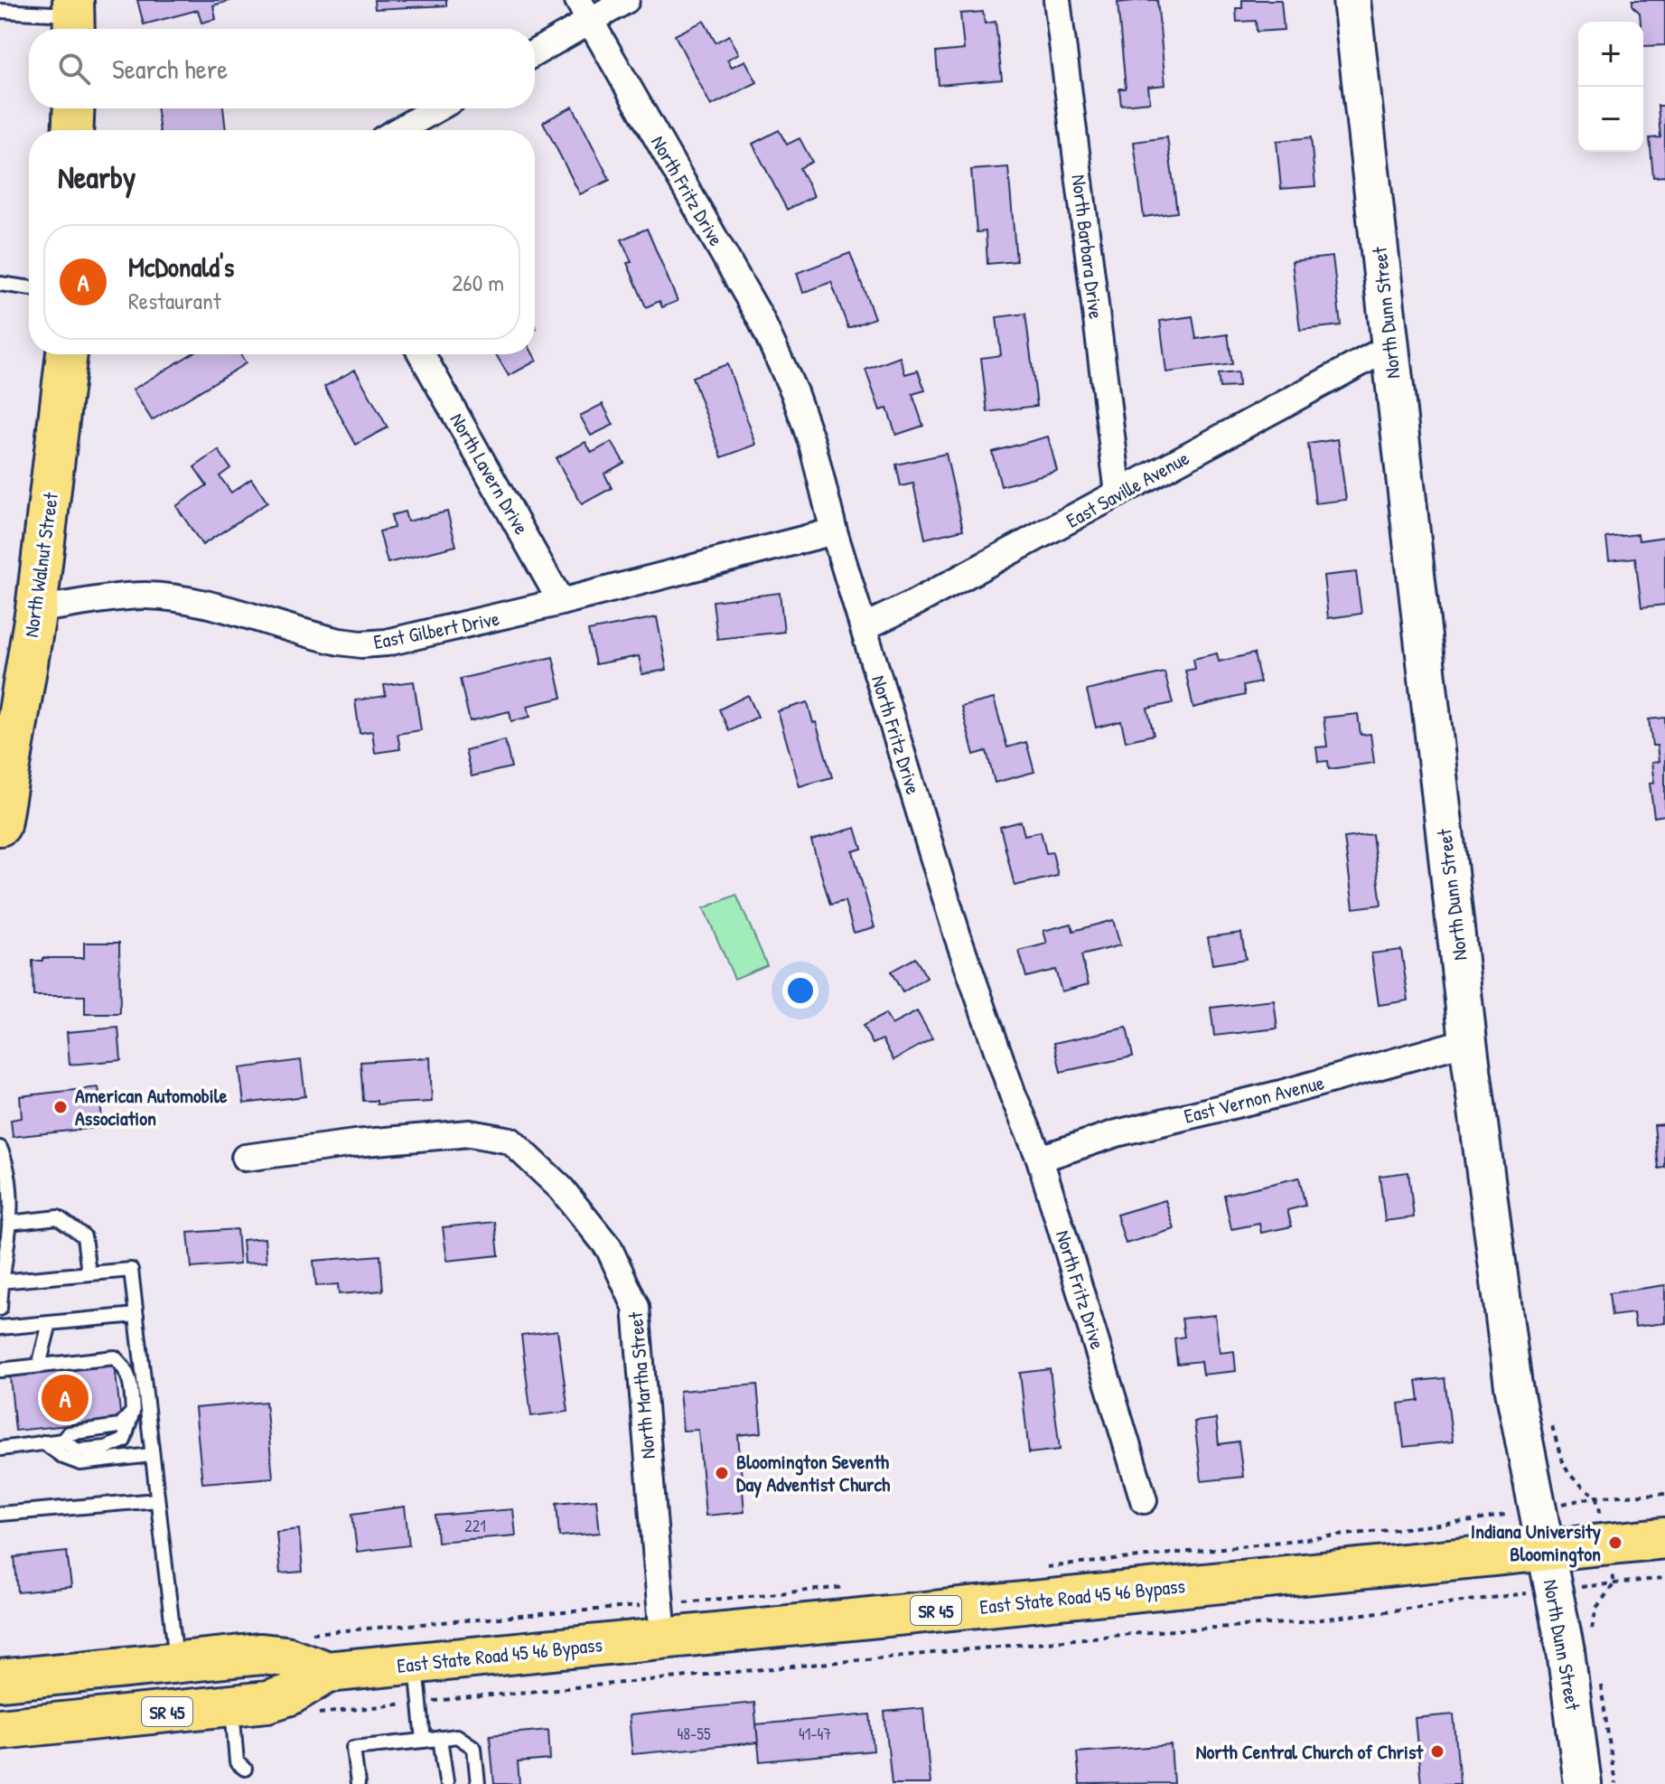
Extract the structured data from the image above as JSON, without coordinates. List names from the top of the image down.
{
  "streets": {
    "main road": ["North Walnut Street", "East State Road 45 46 Bypass", "SR 45"],
    "street": [
      "North Fritz Drive",
      "North Barbara Drive",
      "North Dunn Street",
      "North Lavern Drive",
      "East Saville Avenue",
      "East Gilbert Drive",
      "East Vernon Avenue",
      "North Martha Street"
    ]
  },
  "crossings": [
    ["North Fritz Drive", "East Saville Avenue"],
    ["North Fritz Drive", "East Gilbert Drive"],
    ["North Fritz Drive", "East Vernon Avenue"],
    ["North Barbara Drive", "East Saville Avenue"],
    ["North Dunn Street", "East Saville Avenue"],
    ["North Dunn Street", "East Vernon Avenue"],
    ["North Dunn Street", "East State Road 45 46 Bypass"],
    ["North Lavern Drive", "East Gilbert Drive"],
    ["North Walnut Street", "East Gilbert Drive"],
    ["North Martha Street", "East State Road 45 46 Bypass"]
  ],
  "places": [
    "American Automobile Association",
    "Bloomington Seventh Day Adventist Church",
    "Indiana University Bloomington",
    "North Central Church of Christ"
  ],
  "house_numbers": ["221", "48-55", "41-47"],
  "page": {
    "map_buttons": ["+", "−"],
    "search": "Search here",
    "heading": "Nearby",
    "list": [
      {
        "mark": "A",
        "name": "McDonald's",
        "note": "Restaurant",
        "value": "260 m"
      }
    ],
    "pins": "A"
  }
}
